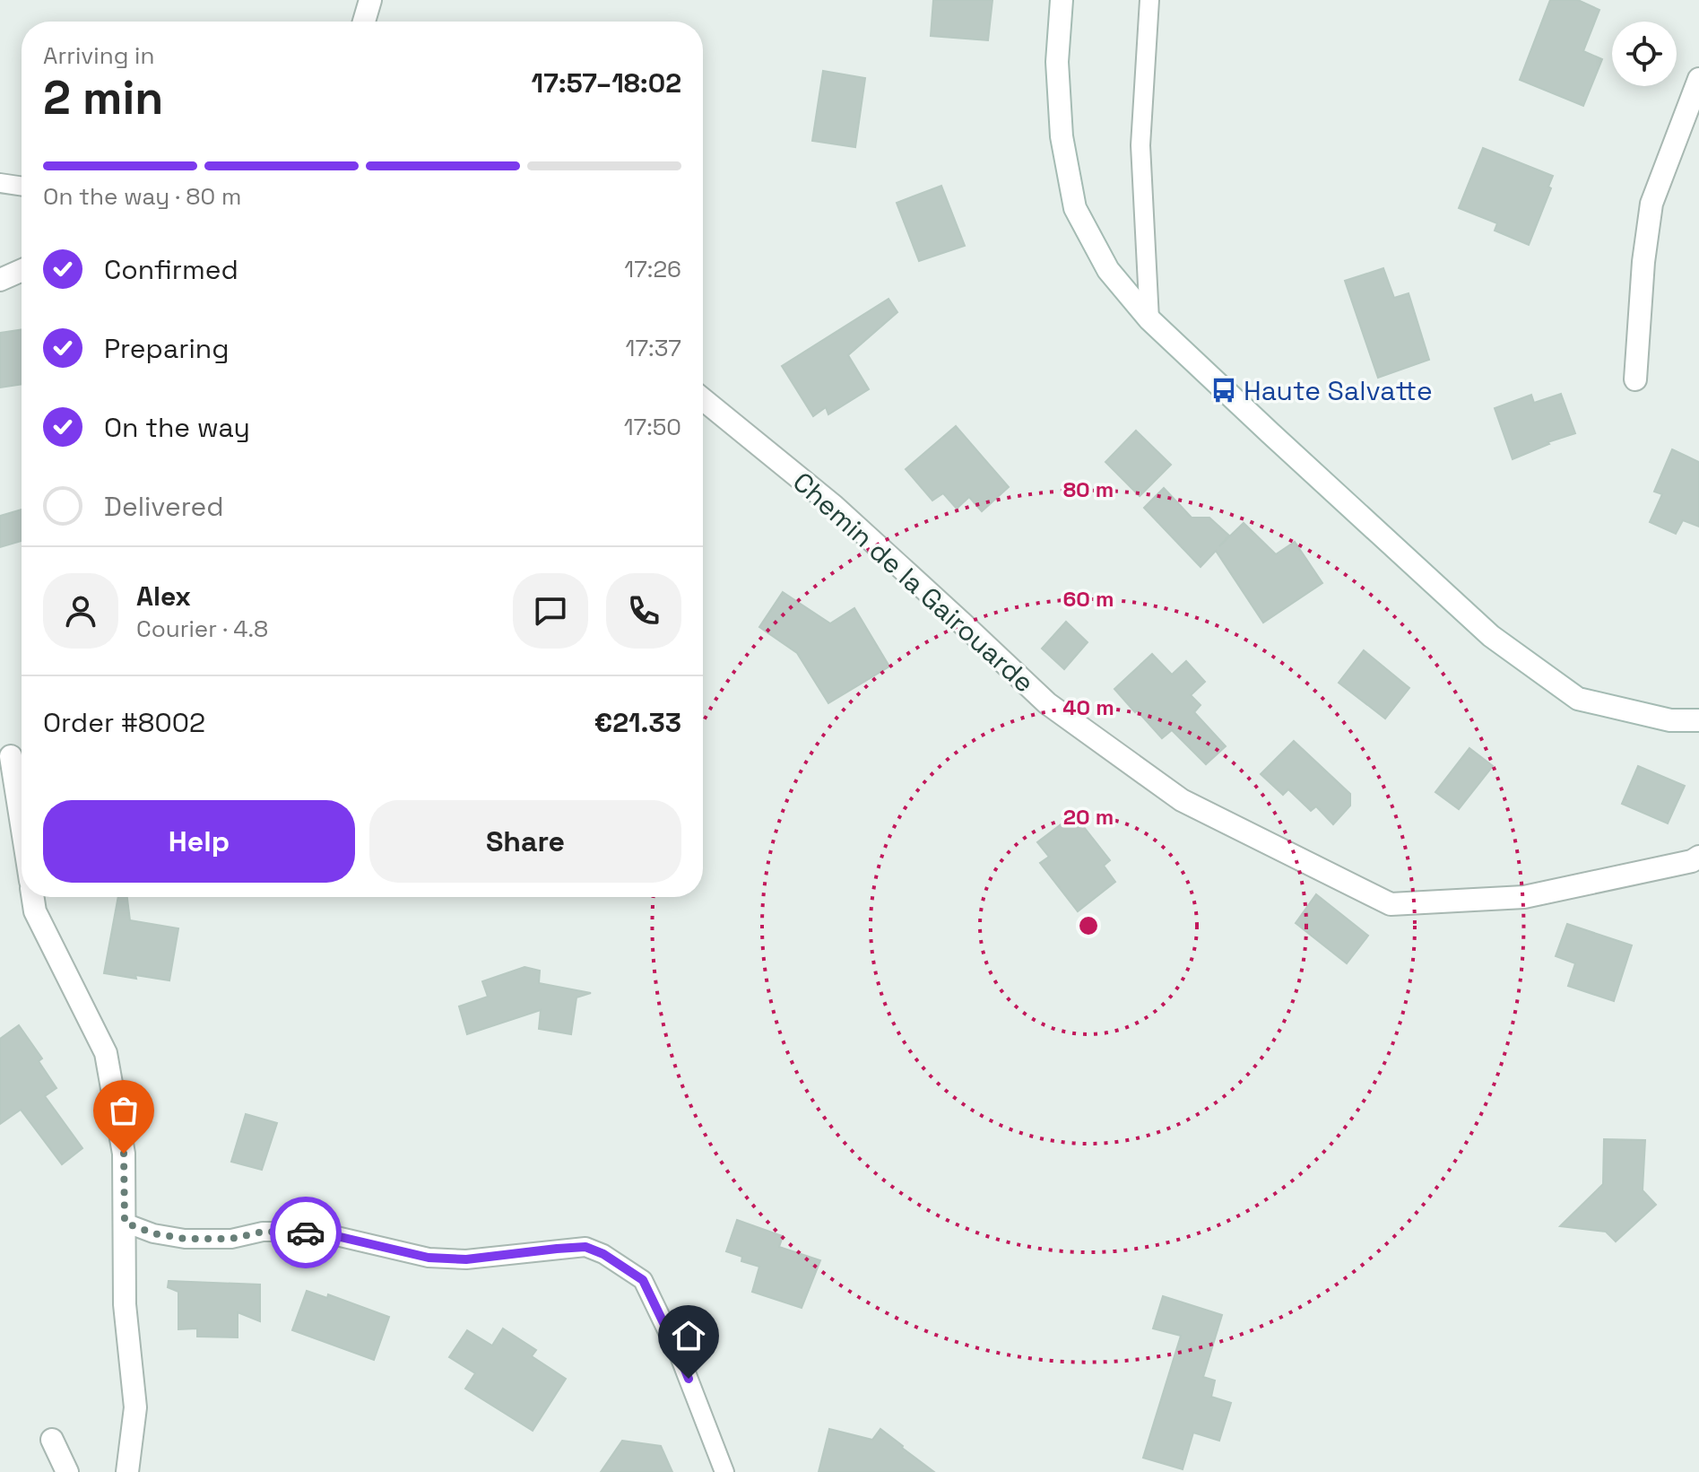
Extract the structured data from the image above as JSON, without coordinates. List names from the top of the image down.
{
  "streets": {
    "street": ["Chemin de la Gairouarde"]
  },
  "places": {
    "bus stop": ["Haute Salvatte"]
  },
  "page": {
    "heading": ["2 min", "Arriving in", "17:57–18:02"],
    "panel": [
      "Alex",
      "Courier · 4.8",
      "Order #8002",
      "€21.33"
    ],
    "bar": "On the way · 80 m",
    "list": [
      ["Confirmed", "17:26"],
      ["Preparing", "17:37"],
      ["On the way", "17:50"],
      "Delivered"
    ],
    "buttons": ["Help", "Share"]
  },
  "rings": [
    "80 m",
    "60 m",
    "40 m",
    "20 m"
  ]
}
